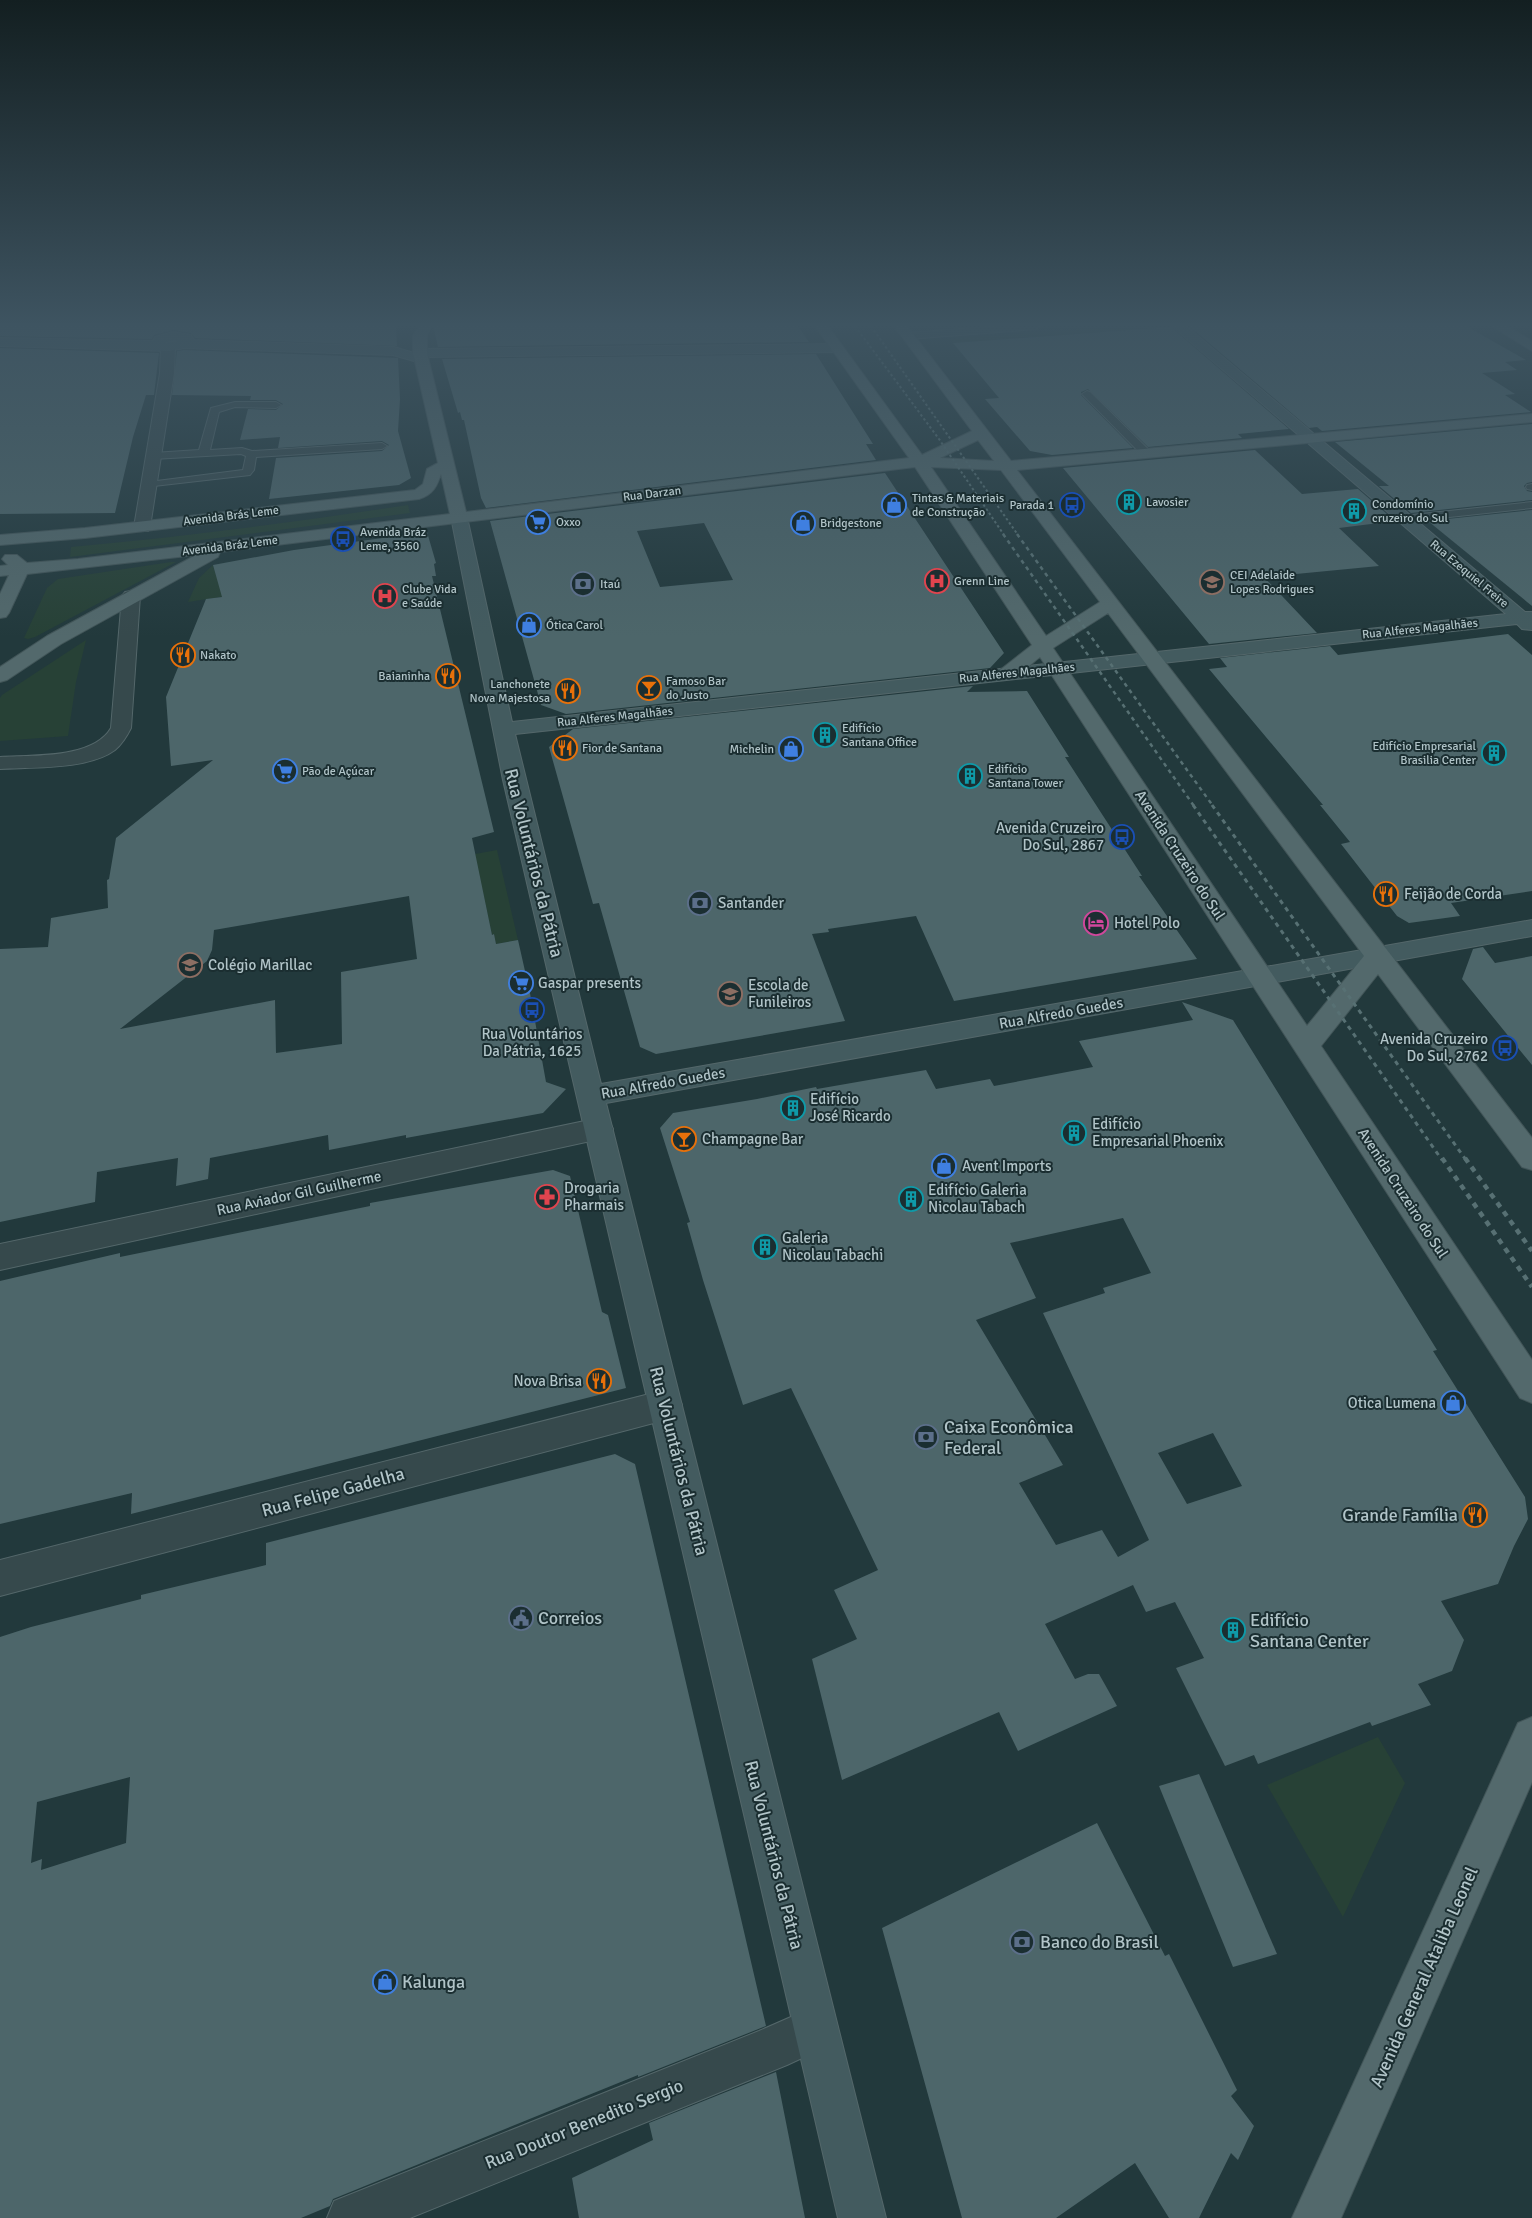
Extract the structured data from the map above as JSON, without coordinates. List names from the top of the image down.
{
  "streets": {
    "main road": [
      "Rua Darzan",
      "Avenida Brás Leme",
      "Avenida Bráz Leme",
      "Avenida Cruzeiro do Sul",
      "Rua Voluntários da Pátria",
      "Avenida General Ataliba Leonel"
    ],
    "street": [
      "Rua Ezequiel Freire",
      "Rua Alferes Magalhães",
      "Rua Alfredo Guedes",
      "Rua Aviador Gil Guilherme",
      "Rua Felipe Gadelha",
      "Rua Doutor Benedito Sergio"
    ]
  },
  "crossings": [
    ["Rua Darzan", "Avenida Bráz Leme"],
    ["Rua Darzan", "Rua Ezequiel Freire"],
    ["Rua Darzan", "Avenida Cruzeiro do Sul"],
    ["Rua Darzan", "Rua Voluntários da Pátria"],
    ["Avenida Brás Leme", "Rua Voluntários da Pátria"],
    ["Avenida Bráz Leme", "Rua Voluntários da Pátria"],
    ["Rua Ezequiel Freire", "Rua Alferes Magalhães"],
    ["Rua Alferes Magalhães", "Avenida Cruzeiro do Sul"],
    ["Rua Alferes Magalhães", "Rua Voluntários da Pátria"],
    ["Avenida Cruzeiro do Sul", "Rua Alfredo Guedes"],
    ["Rua Voluntários da Pátria", "Rua Alfredo Guedes"],
    ["Rua Voluntários da Pátria", "Rua Aviador Gil Guilherme"],
    ["Rua Voluntários da Pátria", "Rua Felipe Gadelha"],
    ["Rua Voluntários da Pátria", "Rua Doutor Benedito Sergio"],
    ["Rua Alfredo Guedes", "Rua Aviador Gil Guilherme"]
  ],
  "places": {
    "building": [
      "Lavosier",
      "Condomínio cruzeiro do Sul",
      "Edifício Santana Office",
      "Edifício Empresarial Brasilia Center",
      "Edifício Santana Tower",
      "Edifício José Ricardo",
      "Edifício Empresarial Phoenix",
      "Edifício Galeria Nicolau Tabach",
      "Galeria Nicolau Tabachi",
      "Edifício Santana Center"
    ],
    "shop": [
      "Tintas & Materiais de Construção",
      "Bridgestone",
      "Ótica Carol",
      "Michelin",
      "Avent Imports",
      "Otica Lumena",
      "Kalunga"
    ],
    "bus stop": [
      "Parada 1",
      "Avenida Bráz Leme, 3560",
      "Avenida Cruzeiro Do Sul, 2867",
      "Rua Voluntários Da Pátria, 1625",
      "Avenida Cruzeiro Do Sul, 2762"
    ],
    "supermarket": ["Oxxo", "Pão de Açúcar", "Gaspar presents"],
    "hospital": ["Grenn Line", "Clube Vida e Saúde"],
    "school or university": ["CEI Adelaide Lopes Rodrigues", "Colégio Marillac", "Escola de Funileiros"],
    "bank": [
      "Itaú",
      "Santander",
      "Caixa Econômica Federal",
      "Banco do Brasil"
    ],
    "restaurant": [
      "Nakato",
      "Baianinha",
      "Lanchonete Nova Majestosa",
      "Fior de Santana",
      "Feijão de Corda",
      "Nova Brisa",
      "Grande Família"
    ],
    "bar": ["Famoso Bar do Justo", "Champagne Bar"],
    "hotel": ["Hotel Polo"],
    "pharmacy": ["Drogaria Pharmais"],
    "public building": ["Correios"]
  }
}
